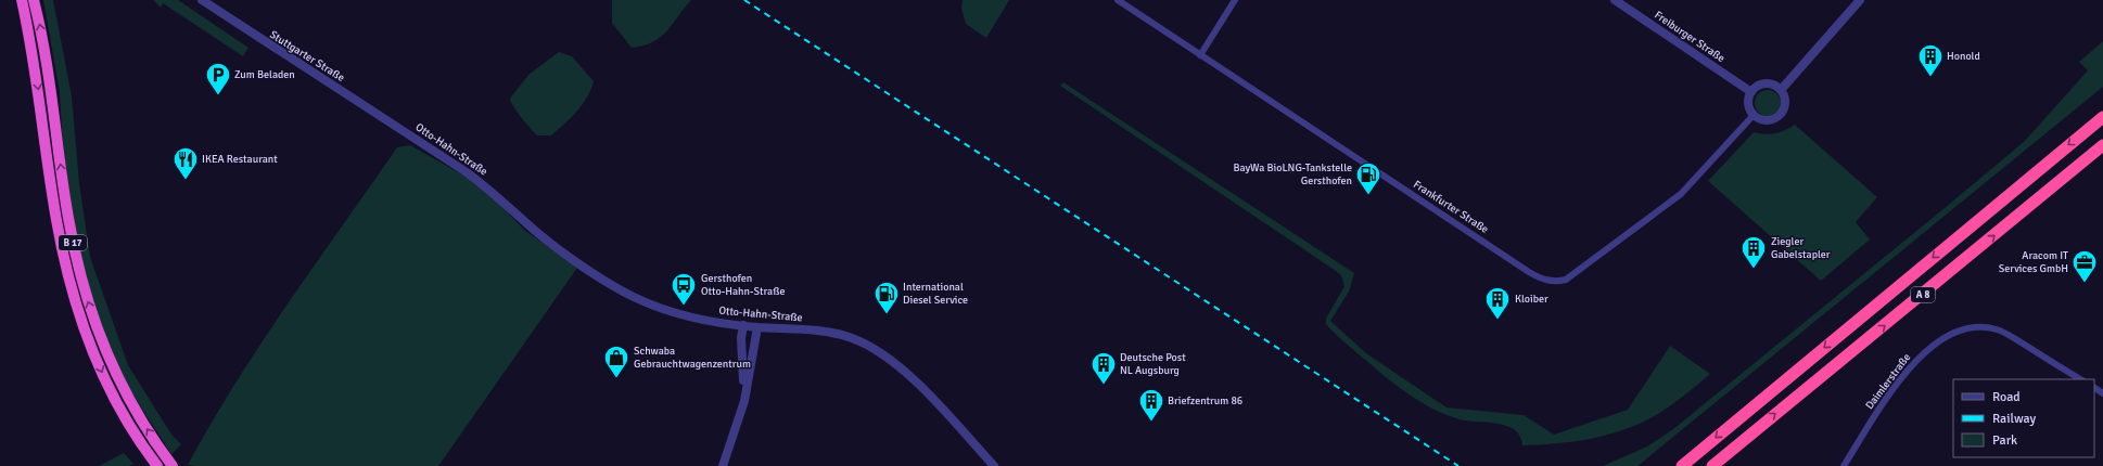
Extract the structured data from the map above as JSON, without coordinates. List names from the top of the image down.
{
  "streets": {
    "highway": ["B 17", "A 8"],
    "street": [
      "Freiburger Straße",
      "Stuttgarter Straße",
      "Otto-Hahn-Straße",
      "Frankfurter Straße",
      "Daimlerstraße"
    ]
  },
  "crossings": [
    ["Freiburger Straße", "Frankfurter Straße"],
    ["Stuttgarter Straße", "Otto-Hahn-Straße"]
  ],
  "places": {
    "building": [
      "Honold",
      "Ziegler Gabelstapler",
      "Kloiber",
      "Deutsche Post NL Augsburg",
      "Briefzentrum 86"
    ],
    "parking": ["Zum Beladen"],
    "restaurant": ["IKEA Restaurant"],
    "fuel station": ["BayWa BioLNG-Tankstelle Gersthofen", "International Diesel Service"],
    "office": ["Aracom IT Services GmbH"],
    "bus stop": ["Gersthofen Otto-Hahn-Straße"],
    "shop": ["Schwaba Gebrauchtwagenzentrum"]
  },
  "legend": ["Road", "Railway", "Park"]
}
